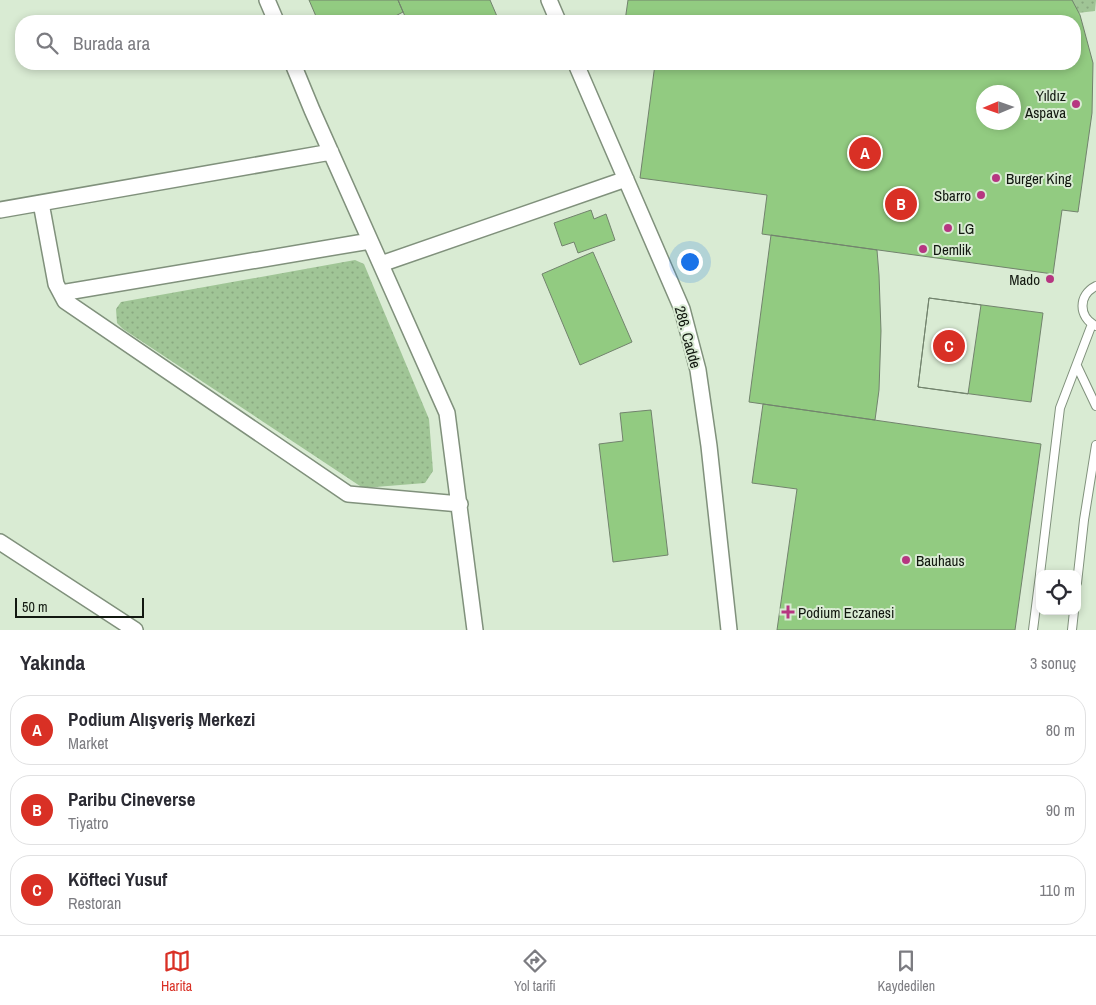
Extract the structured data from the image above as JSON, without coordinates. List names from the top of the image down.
{
  "streets": {
    "street": ["286. Cadde"]
  },
  "places": {
    "other": [
      "Yıldız Aspava",
      "Burger King",
      "Sbarro",
      "LG",
      "Demlik",
      "Mado",
      "Bauhaus"
    ],
    "health": ["Podium Eczanesi"]
  },
  "scale_bar": "50 m",
  "north": "left",
  "page": {
    "search": "Burada ara",
    "pins": ["A", "B", "C"],
    "scale": "50 m",
    "heading": ["Yakında", "3 sonuç"],
    "list": [
      {
        "mark": "A",
        "name": "Podium Alışveriş Merkezi",
        "note": "Market",
        "value": "80 m"
      },
      {
        "mark": "B",
        "name": "Paribu Cineverse",
        "note": "Tiyatro",
        "value": "90 m"
      },
      {
        "mark": "C",
        "name": "Köfteci Yusuf",
        "note": "Restoran",
        "value": "110 m"
      }
    ],
    "nav": ["Harita", "Yol tarifi", "Kaydedilen"]
  }
}
